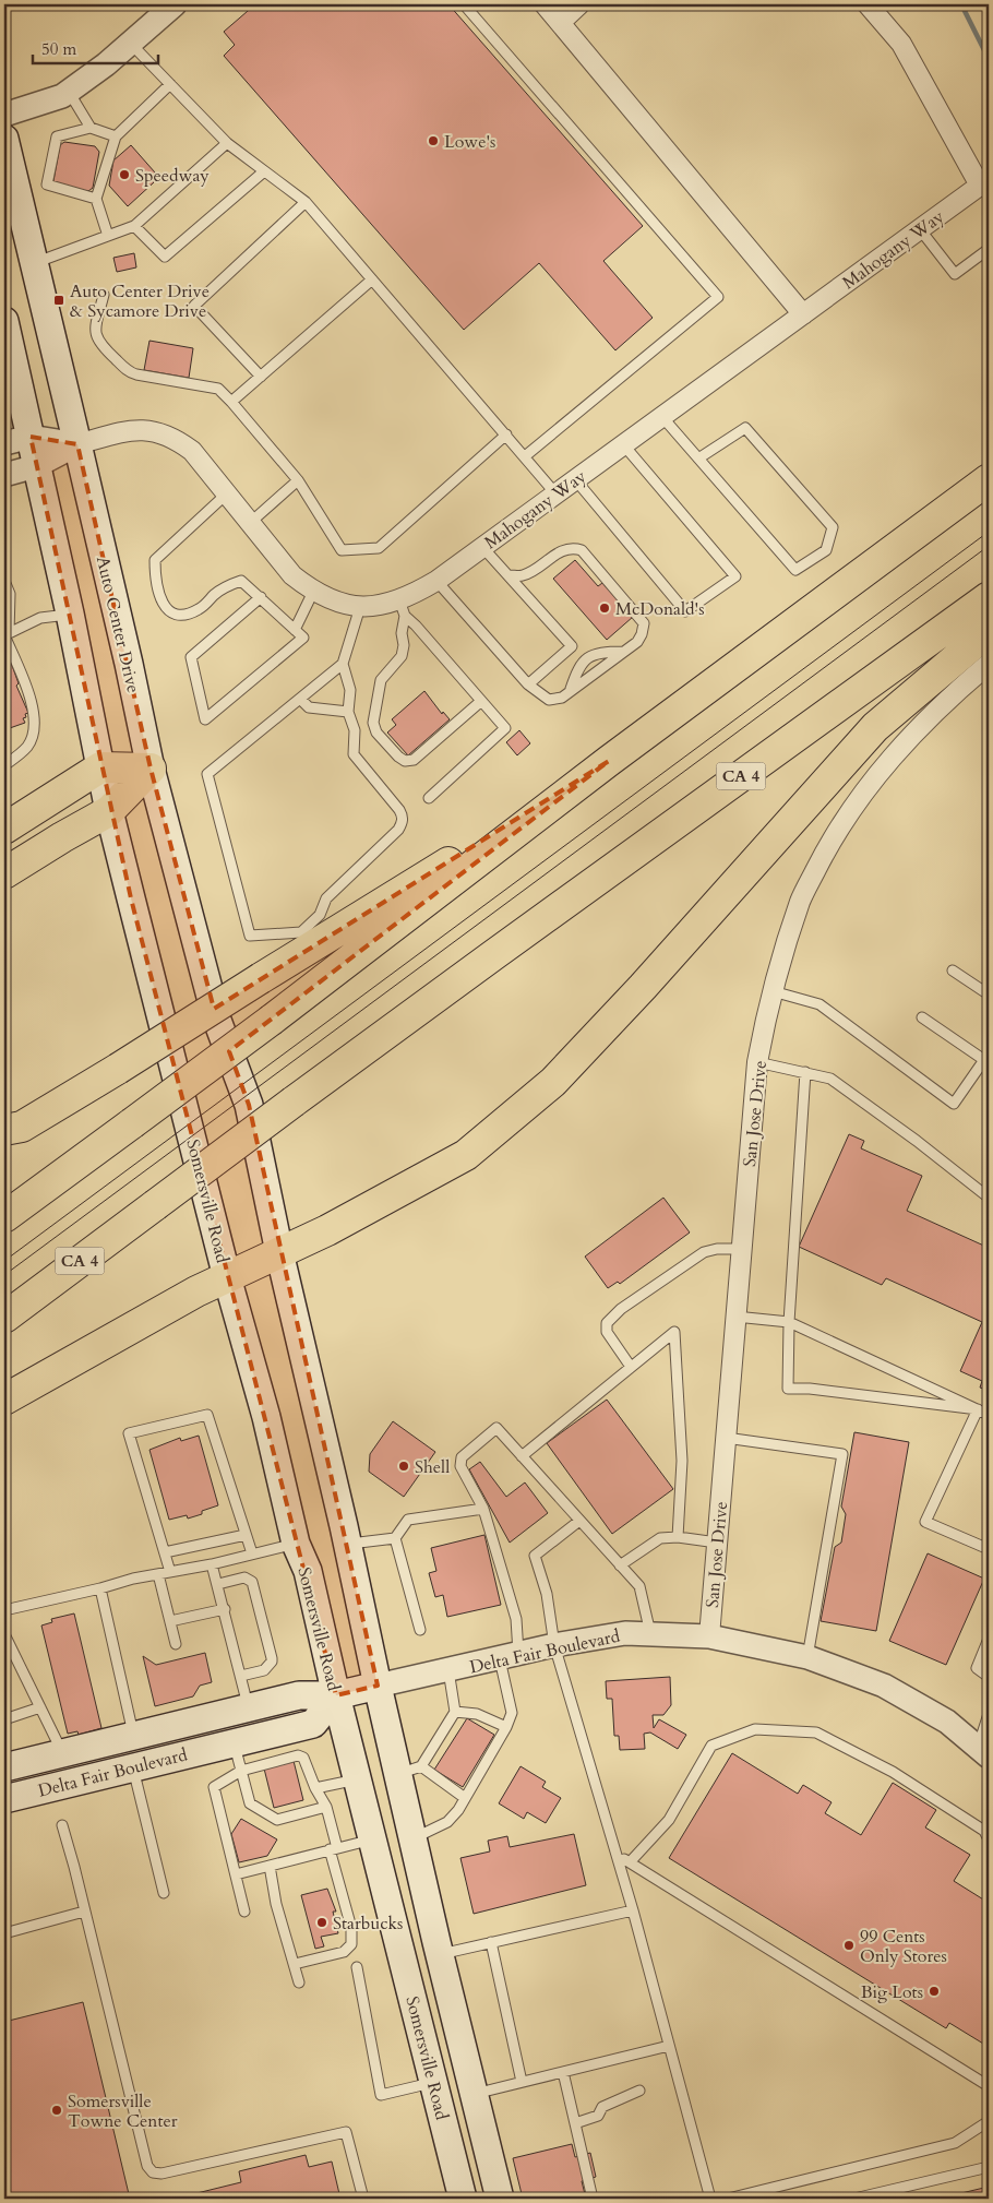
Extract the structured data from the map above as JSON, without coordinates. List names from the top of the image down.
{
  "streets": {
    "highway": ["CA 4"],
    "main road": ["Auto Center Drive", "Somersville Road", "Delta Fair Boulevard"],
    "street": ["Mahogany Way", "San Jose Drive"]
  },
  "crossings": [
    ["Mahogany Way", "Auto Center Drive"],
    ["Auto Center Drive", "Somersville Road"],
    ["San Jose Drive", "Delta Fair Boulevard"],
    ["Somersville Road", "Delta Fair Boulevard"]
  ],
  "places": {
    "other": [
      "Lowe's",
      "Speedway",
      "McDonald's",
      "Shell",
      "Starbucks",
      "99 Cents Only Stores",
      "Big Lots",
      "Somersville Towne Center"
    ],
    "transit": ["Auto Center Drive & Sycamore Drive"]
  },
  "scale_bar": "50 m"
}
